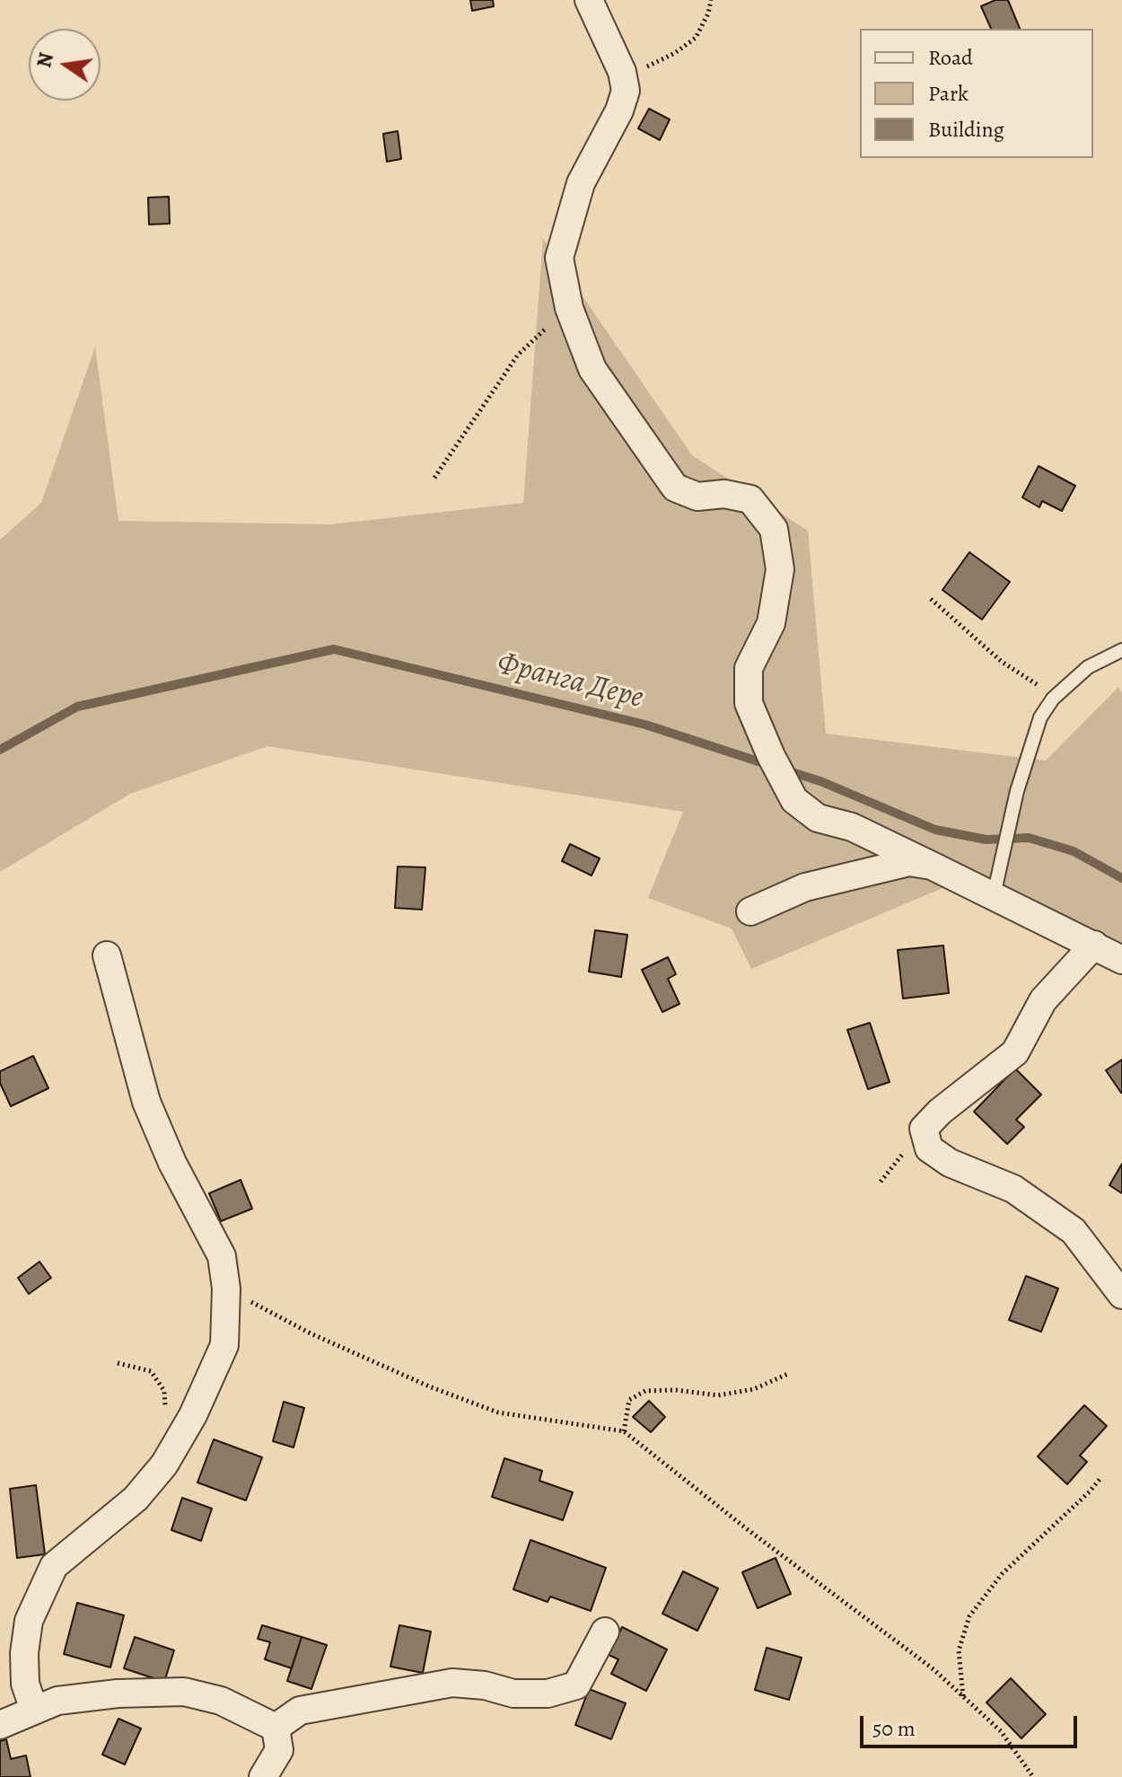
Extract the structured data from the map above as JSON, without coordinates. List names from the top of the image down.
{
  "water": ["Франга Дере"],
  "legend": ["Road", "Park", "Building"],
  "scale_bar": "50 m",
  "north": "left"
}
